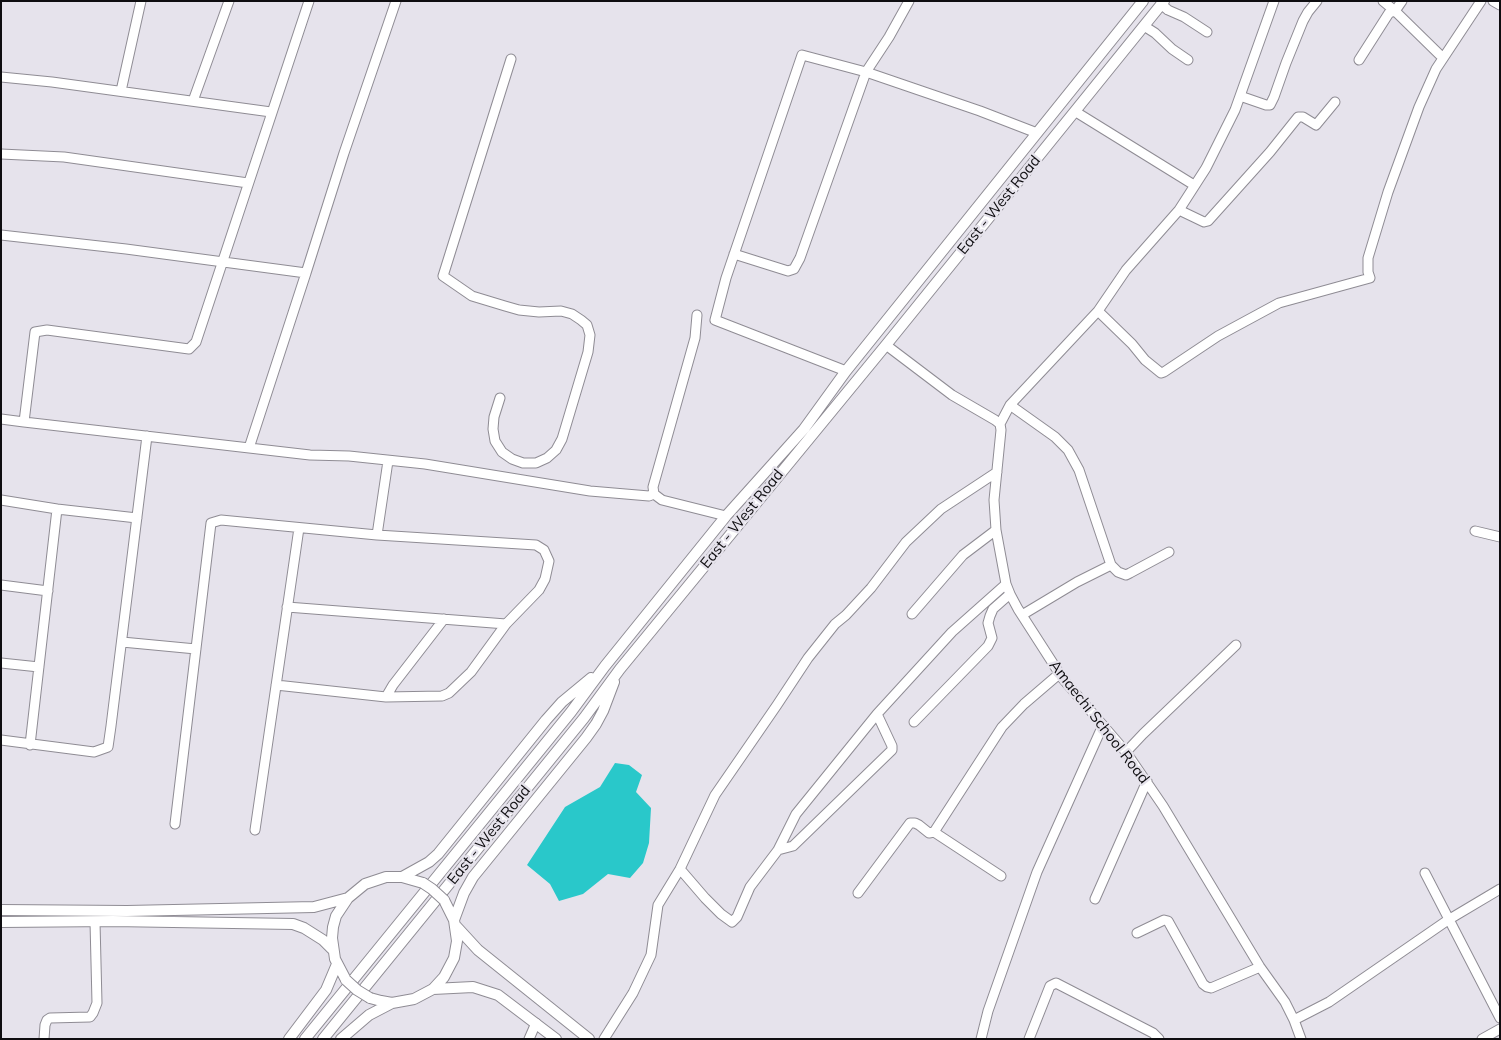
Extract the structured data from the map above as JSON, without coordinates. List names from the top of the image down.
{
  "streets": {
    "main road": ["East - West Road"],
    "street": ["Amaechi School Road"]
  }
}
